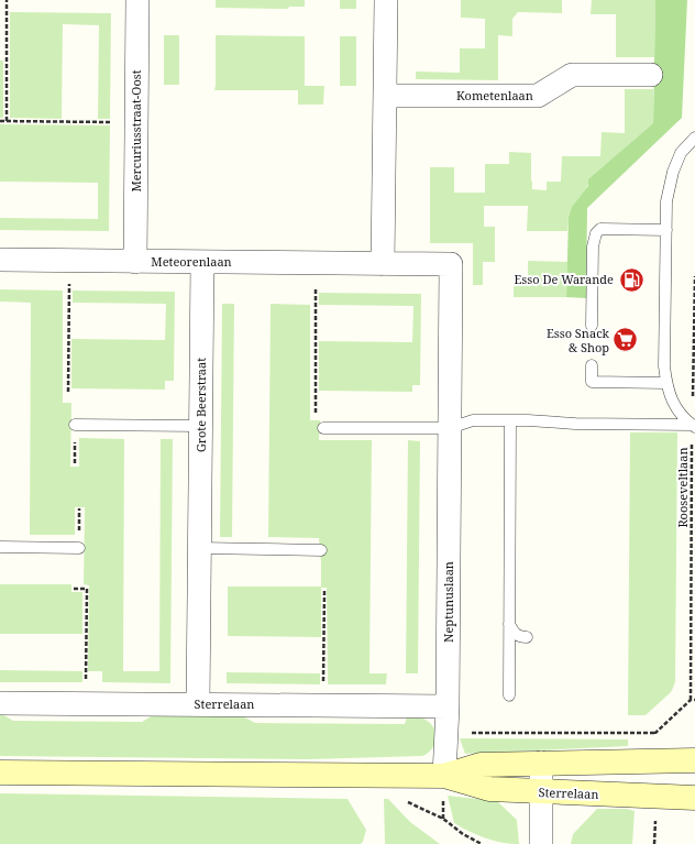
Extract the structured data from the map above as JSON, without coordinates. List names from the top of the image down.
{
  "streets": {
    "street": [
      "Kometenlaan",
      "Mercuriusstraat-Oost",
      "Meteorenlaan",
      "Grote Beerstraat",
      "Neptunuslaan",
      "Sterrelaan"
    ],
    "path": ["Rooseveltlaan"]
  },
  "crossings": [
    ["Mercuriusstraat-Oost", "Meteorenlaan"],
    ["Meteorenlaan", "Grote Beerstraat"],
    ["Meteorenlaan", "Neptunuslaan"],
    ["Grote Beerstraat", "Sterrelaan"],
    ["Neptunuslaan", "Sterrelaan"]
  ],
  "places": {
    "fuel station": ["Esso De Warande"],
    "supermarket": ["Esso Snack & Shop"]
  }
}
